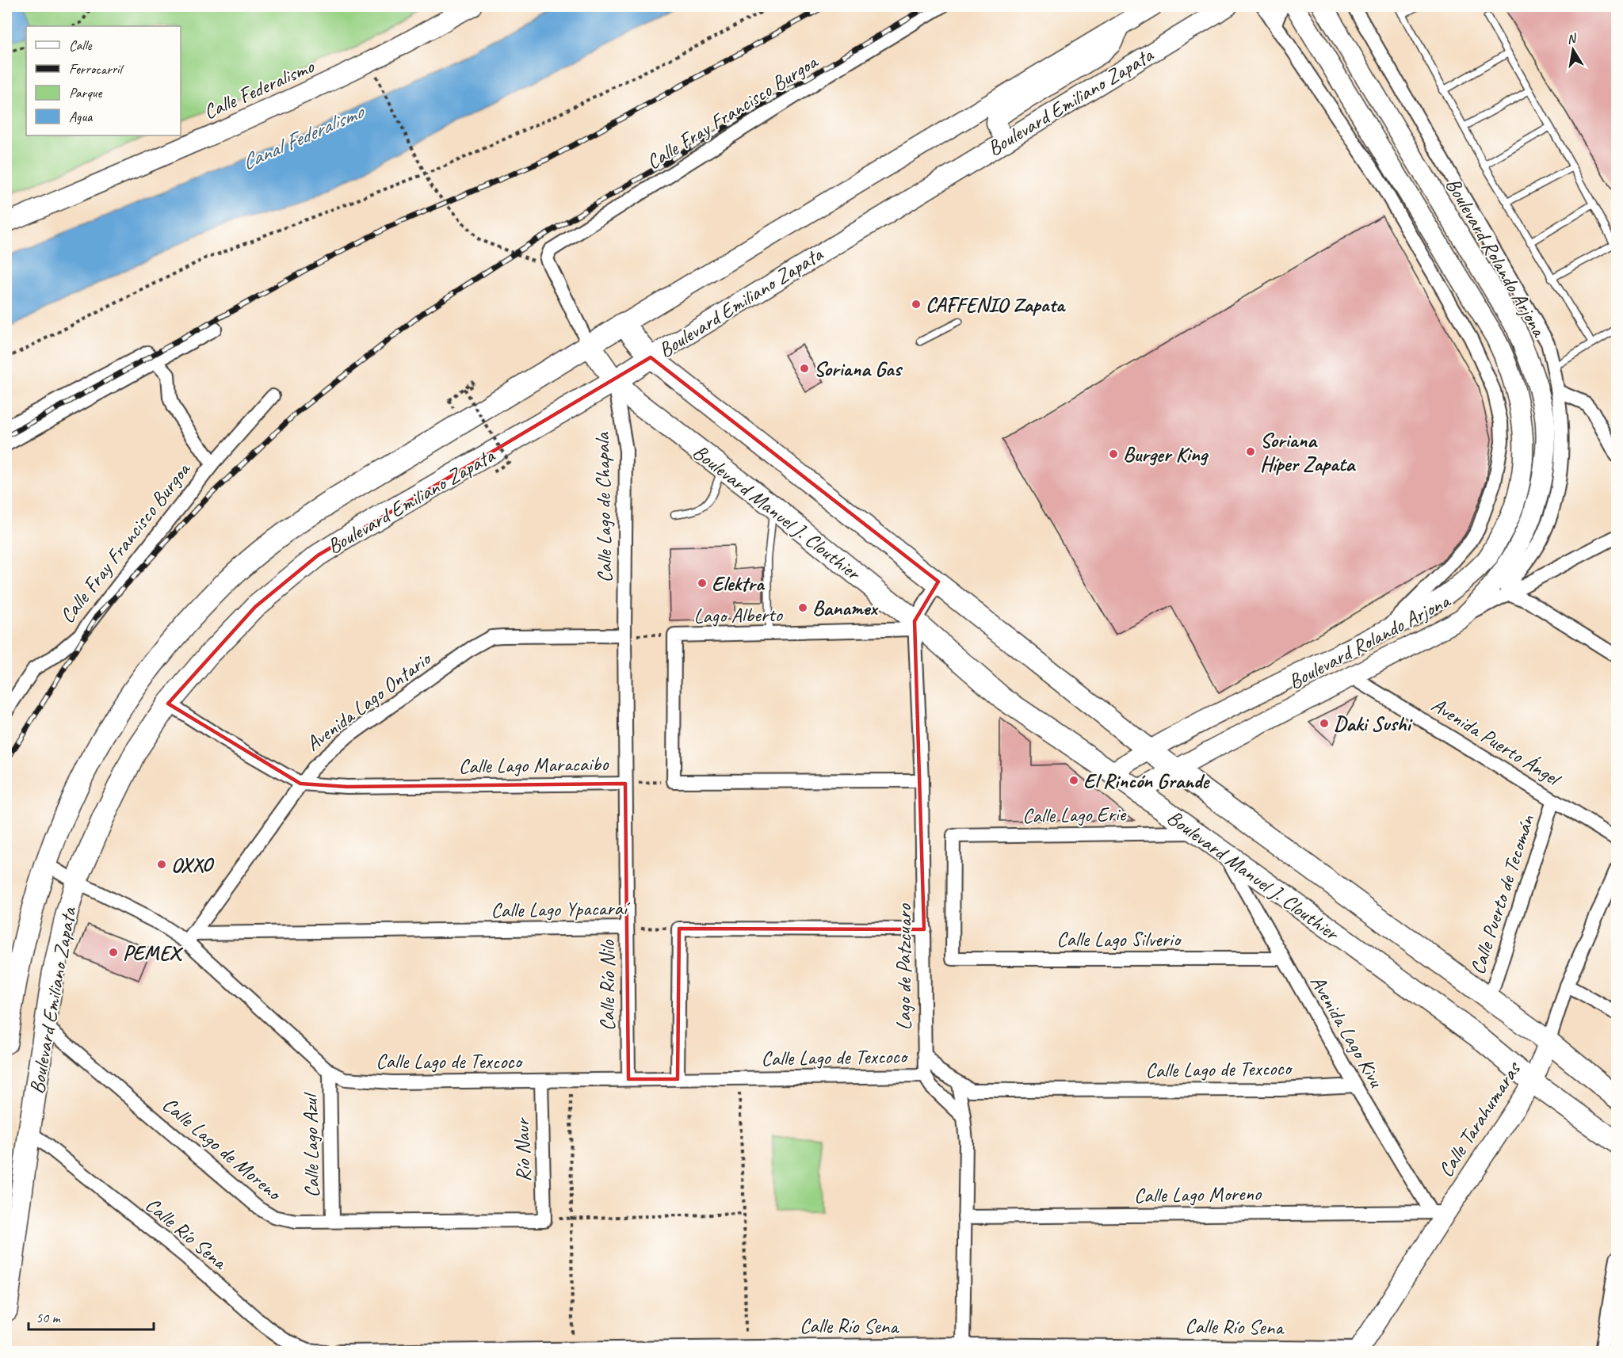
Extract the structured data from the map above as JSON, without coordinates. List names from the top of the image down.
{
  "streets": {
    "main road": [
      "Calle Federalismo",
      "Boulevard Emiliano Zapata",
      "Boulevard Rolando Arjona",
      "Boulevard Manuel J. Clouthier",
      "Calle Tarahumaras"
    ],
    "street": [
      "Calle Fray Francisco Burgoa",
      "Calle Lago de Chapala",
      "Lago Alberto",
      "Avenida Lago Ontario",
      "Avenida Puerto Ángel",
      "Calle Lago Maracaibo",
      "Calle Lago Erie",
      "Calle Puerto de Tecomán",
      "Calle Lago Ypacaraí",
      "Calle Lago Silverio",
      "Lago de Patzcuaro",
      "Calle Río Nilo",
      "Avenida Lago Kivu",
      "Calle Lago de Texcoco",
      "Calle Lago Azul",
      "Calle Lago de Moreno",
      "Río Naur",
      "Calle Lago Moreno",
      "Calle Río Sena"
    ]
  },
  "crossings": [
    ["Boulevard Emiliano Zapata", "Calle Lago de Chapala"],
    ["Boulevard Emiliano Zapata", "Boulevard Manuel J. Clouthier"],
    ["Boulevard Emiliano Zapata", "Calle Lago Maracaibo"],
    ["Boulevard Emiliano Zapata", "Calle Lago de Texcoco"],
    ["Boulevard Emiliano Zapata", "Calle Lago de Moreno"],
    ["Boulevard Emiliano Zapata", "Calle Río Sena"],
    ["Boulevard Rolando Arjona", "Boulevard Manuel J. Clouthier"],
    ["Boulevard Rolando Arjona", "Avenida Puerto Ángel"],
    ["Calle Lago de Chapala", "Boulevard Manuel J. Clouthier"],
    ["Calle Lago de Chapala", "Avenida Lago Ontario"],
    ["Calle Lago de Chapala", "Calle Río Nilo"],
    ["Boulevard Manuel J. Clouthier", "Lago Alberto"],
    ["Boulevard Manuel J. Clouthier", "Calle Lago Erie"],
    ["Boulevard Manuel J. Clouthier", "Calle Puerto de Tecomán"],
    ["Boulevard Manuel J. Clouthier", "Lago de Patzcuaro"],
    ["Boulevard Manuel J. Clouthier", "Avenida Lago Kivu"],
    ["Boulevard Manuel J. Clouthier", "Calle Tarahumaras"],
    ["Lago Alberto", "Lago de Patzcuaro"],
    ["Avenida Lago Ontario", "Calle Lago Maracaibo"],
    ["Avenida Lago Ontario", "Calle Lago Ypacaraí"],
    ["Avenida Lago Ontario", "Calle Río Nilo"],
    ["Avenida Lago Ontario", "Calle Lago de Texcoco"],
    ["Avenida Puerto Ángel", "Calle Puerto de Tecomán"],
    ["Calle Lago Maracaibo", "Calle Río Nilo"],
    ["Calle Lago Erie", "Calle Lago Silverio"],
    ["Calle Lago Ypacaraí", "Calle Río Nilo"],
    ["Calle Lago Ypacaraí", "Calle Lago de Texcoco"],
    ["Calle Lago Silverio", "Avenida Lago Kivu"],
    ["Lago de Patzcuaro", "Calle Lago de Texcoco"],
    ["Calle Río Nilo", "Calle Lago de Texcoco"],
    ["Avenida Lago Kivu", "Calle Lago de Texcoco"],
    ["Avenida Lago Kivu", "Calle Tarahumaras"],
    ["Avenida Lago Kivu", "Calle Lago Moreno"],
    ["Calle Lago de Texcoco", "Calle Lago Azul"],
    ["Calle Lago de Texcoco", "Río Naur"],
    ["Calle Tarahumaras", "Calle Lago Moreno"],
    ["Calle Tarahumaras", "Calle Río Sena"],
    ["Calle Lago Azul", "Calle Lago de Moreno"],
    ["Calle Lago de Moreno", "Río Naur"]
  ],
  "water": ["Canal Federalismo"],
  "places": [
    "CAFFENIO Zapata",
    "Soriana Gas",
    "Soriana Híper Zapata",
    "Burger King",
    "Elektra",
    "Banamex",
    "Daki Sushi",
    "El Rincón Grande",
    "OXXO",
    "PEMEX"
  ],
  "legend": [
    "Calle",
    "Ferrocarril",
    "Parque",
    "Agua"
  ],
  "scale_bar": "50 m",
  "north": "top"
}
